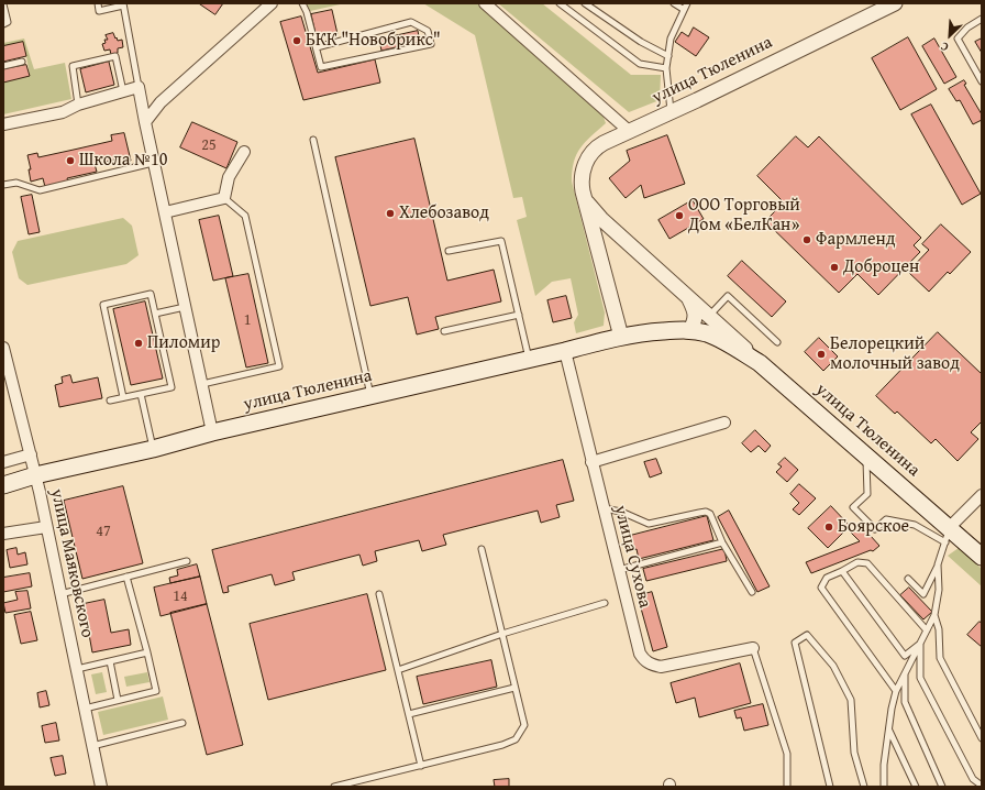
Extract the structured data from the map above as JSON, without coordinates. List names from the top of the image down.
{
  "streets": {
    "main road": ["улица Тюленина"],
    "street": ["улица Сухова", "улица Маяковского"]
  },
  "crossings": [
    ["улица Тюленина", "улица Сухова"],
    ["улица Тюленина", "улица Маяковского"]
  ],
  "places": [
    "БКК \"Новобрикс\"",
    "Школа №10",
    "Хлебозавод",
    "ООО Торговый Дом «БелКан»",
    "Фармленд",
    "Доброцен",
    "Пиломир",
    "Белорецкий молочный завод",
    "Боярское"
  ],
  "house_numbers": [
    "25",
    "1",
    "47",
    "14"
  ],
  "north": "bottom left"
}
